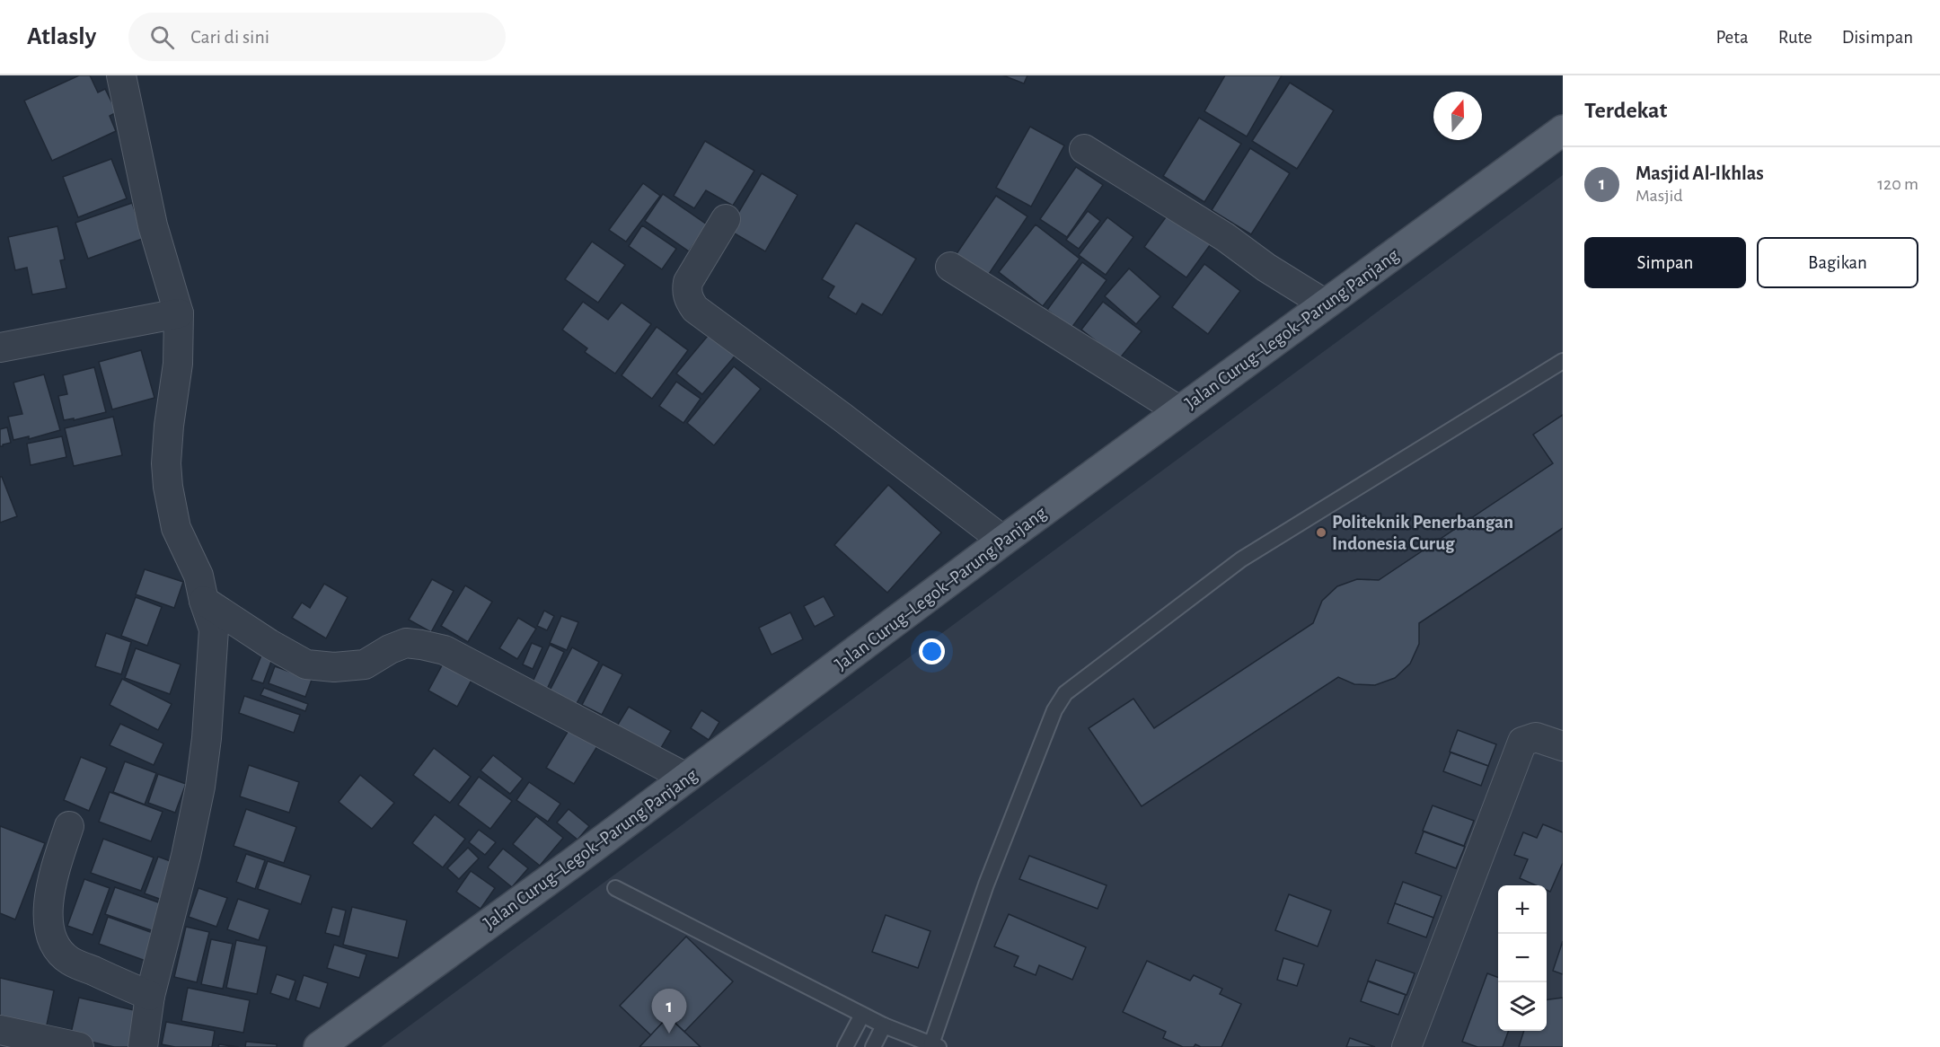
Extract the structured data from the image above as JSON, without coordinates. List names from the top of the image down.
{
  "streets": {
    "main road": ["Jalan Curug–Legok–Parung Panjang"]
  },
  "places": ["Politeknik Penerbangan Indonesia Curug"],
  "north": "top",
  "page": {
    "header": "Atlasly",
    "search": "Cari di sini",
    "nav": ["Peta", "Rute", "Disimpan"],
    "heading": "Terdekat",
    "list": [
      {
        "mark": "1",
        "name": "Masjid Al-Ikhlas",
        "note": "Masjid",
        "value": "120 m"
      }
    ],
    "buttons": ["Simpan", "Bagikan"],
    "map_buttons": ["+", "−"],
    "pins": "1"
  }
}
